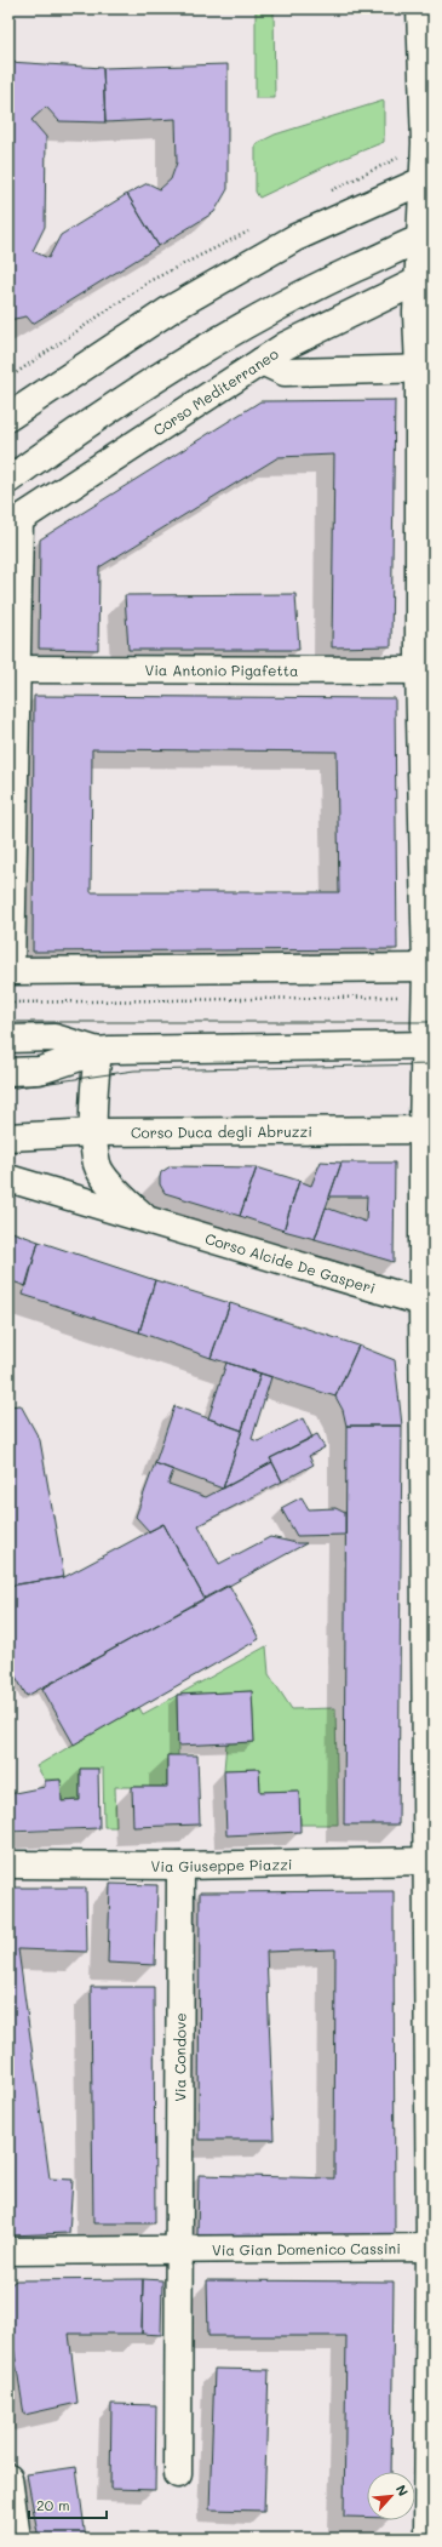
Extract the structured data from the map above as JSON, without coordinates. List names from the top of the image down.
{
  "streets": {
    "street": [
      "Corso Mediterraneo",
      "Via Antonio Pigafetta",
      "Corso Duca degli Abruzzi",
      "Corso Alcide De Gasperi",
      "Via Giuseppe Piazzi",
      "Via Condove",
      "Via Gian Domenico Cassini"
    ]
  },
  "crossings": [
    ["Corso Duca degli Abruzzi", "Corso Alcide De Gasperi"],
    ["Via Giuseppe Piazzi", "Via Condove"],
    ["Via Condove", "Via Gian Domenico Cassini"]
  ],
  "scale_bar": "20 m",
  "north": "top right"
}
